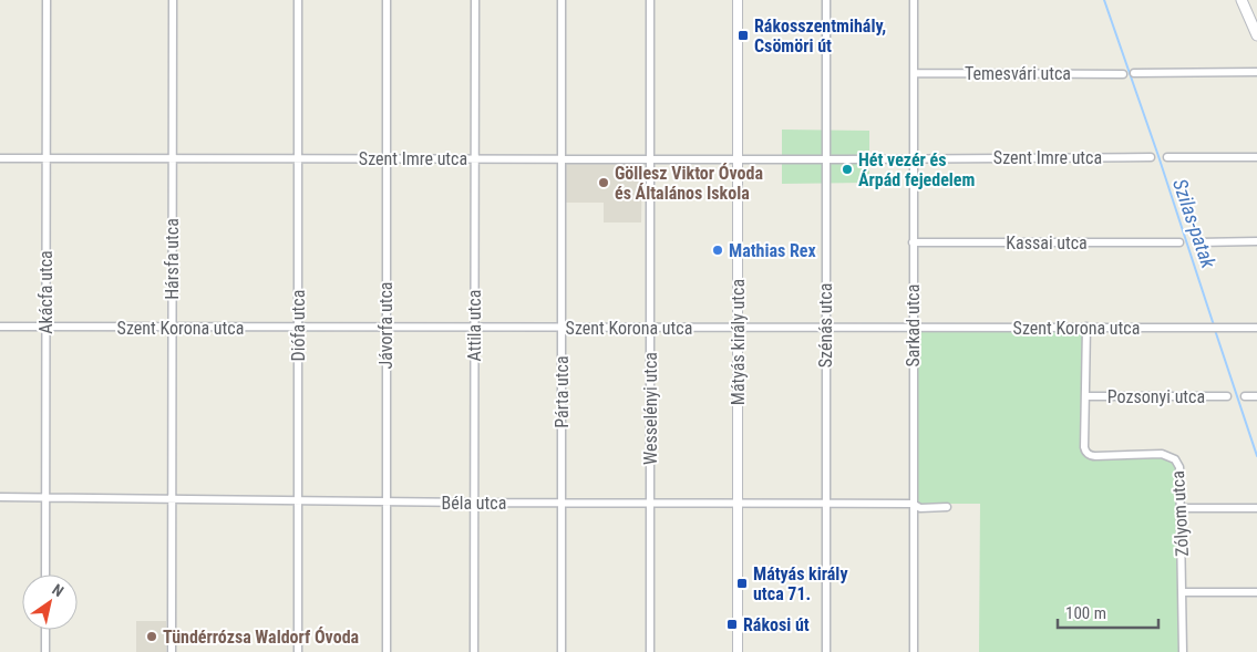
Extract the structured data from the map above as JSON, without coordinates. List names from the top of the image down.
{
  "streets": {
    "street": [
      "Temesvári utca",
      "Szent Imre utca",
      "Kassai utca",
      "Hársfa utca",
      "Akácfa utca",
      "Diófa utca",
      "Jávorfa utca",
      "Attila utca",
      "Szénás utca",
      "Sarkad utca",
      "Szent Korona utca",
      "Mátyás király utca",
      "Párta utca",
      "Pozsonyi utca",
      "Wesselényi utca",
      "Béla utca",
      "Zólyom utca"
    ]
  },
  "crossings": [
    ["Temesvári utca", "Sarkad utca"],
    ["Szent Imre utca", "Hársfa utca"],
    ["Szent Imre utca", "Akácfa utca"],
    ["Szent Imre utca", "Diófa utca"],
    ["Szent Imre utca", "Jávorfa utca"],
    ["Szent Imre utca", "Attila utca"],
    ["Szent Imre utca", "Szénás utca"],
    ["Szent Imre utca", "Sarkad utca"],
    ["Szent Imre utca", "Mátyás király utca"],
    ["Szent Imre utca", "Párta utca"],
    ["Szent Imre utca", "Wesselényi utca"],
    ["Kassai utca", "Sarkad utca"],
    ["Hársfa utca", "Szent Korona utca"],
    ["Hársfa utca", "Béla utca"],
    ["Akácfa utca", "Szent Korona utca"],
    ["Akácfa utca", "Béla utca"],
    ["Diófa utca", "Szent Korona utca"],
    ["Diófa utca", "Béla utca"],
    ["Jávorfa utca", "Szent Korona utca"],
    ["Jávorfa utca", "Béla utca"],
    ["Attila utca", "Szent Korona utca"],
    ["Attila utca", "Béla utca"],
    ["Szénás utca", "Szent Korona utca"],
    ["Szénás utca", "Béla utca"],
    ["Sarkad utca", "Szent Korona utca"],
    ["Sarkad utca", "Béla utca"],
    ["Szent Korona utca", "Mátyás király utca"],
    ["Szent Korona utca", "Párta utca"],
    ["Szent Korona utca", "Wesselényi utca"],
    ["Szent Korona utca", "Zólyom utca"],
    ["Mátyás király utca", "Béla utca"],
    ["Párta utca", "Béla utca"],
    ["Pozsonyi utca", "Zólyom utca"],
    ["Wesselényi utca", "Béla utca"]
  ],
  "water": ["Szilas-patak"],
  "places": {
    "transit": ["Rákosszentmihály, Csömöri út", "Mátyás király utca 71.", "Rákosi út"],
    "other": [
      "Hét vezér és Árpád fejedelem",
      "Göllesz Viktor Óvoda és Általános Iskola",
      "Mathias Rex",
      "Tündérrózsa Waldorf Óvoda"
    ]
  },
  "scale_bar": "100 m",
  "north": "top right"
}
